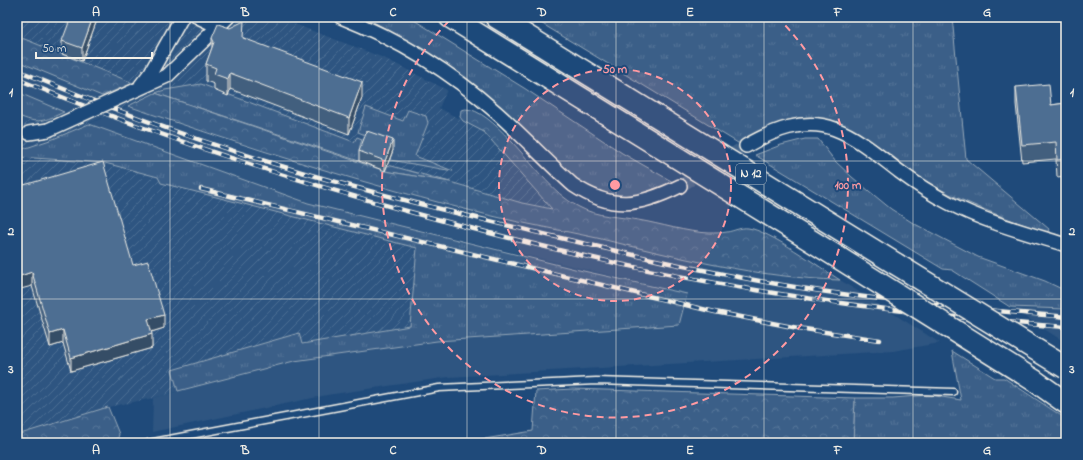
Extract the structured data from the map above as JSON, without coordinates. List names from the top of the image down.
{
  "streets": {
    "highway": ["N 12"]
  },
  "scale_bar": "50 m",
  "grid": {
    "columns": [
      "A",
      "B",
      "C",
      "D",
      "E",
      "F",
      "G"
    ],
    "rows": ["1", "2", "3"]
  },
  "rings": ["50 m", "100 m"]
}
